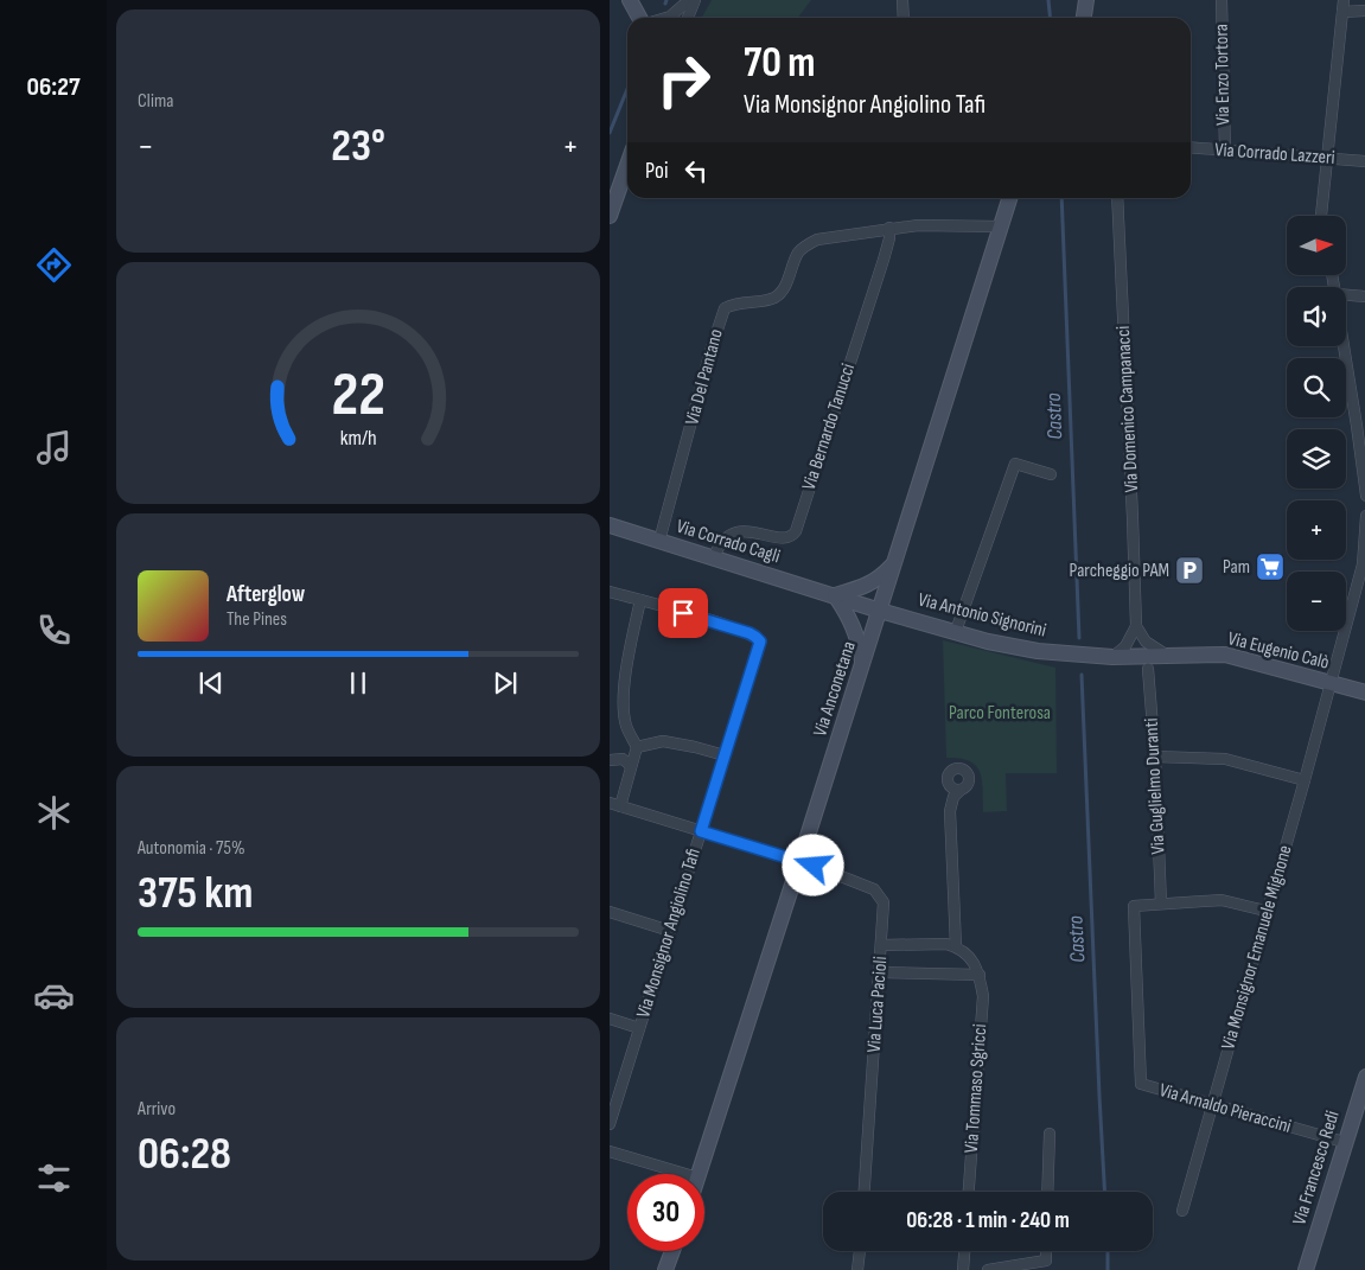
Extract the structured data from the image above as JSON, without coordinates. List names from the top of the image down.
{
  "streets": {
    "main road": [
      "Via Corrado Cagli",
      "Via Antonio Signorini",
      "Via Eugenio Calò",
      "Via Anconetana",
      "Via Francesco Redi"
    ],
    "street": [
      "Via Enzo Tortora",
      "Via Corrado Lazzeri",
      "Via Del Pantano",
      "Via Domenico Campanacci",
      "Via Bernardo Tanucci",
      "Via Guglielmo Duranti",
      "Via Monsignor Angiolino Tafi",
      "Via Monsignor Emanuele Mignone",
      "Via Luca Pacioli",
      "Via Tommaso Sgricci",
      "Via Arnaldo Pieraccini"
    ]
  },
  "crossings": [
    ["Via Enzo Tortora", "Via Corrado Lazzeri"],
    ["Via Del Pantano", "Via Bernardo Tanucci"],
    ["Via Del Pantano", "Via Corrado Cagli"],
    ["Via Del Pantano", "Via Anconetana"],
    ["Via Bernardo Tanucci", "Via Corrado Cagli"],
    ["Via Corrado Cagli", "Via Antonio Signorini"],
    ["Via Corrado Cagli", "Via Anconetana"],
    ["Via Antonio Signorini", "Via Eugenio Calò"],
    ["Via Antonio Signorini", "Via Anconetana"],
    ["Via Antonio Signorini", "Via Guglielmo Duranti"],
    ["Via Eugenio Calò", "Via Guglielmo Duranti"],
    ["Via Eugenio Calò", "Via Monsignor Emanuele Mignone"],
    ["Via Anconetana", "Via Luca Pacioli"],
    ["Via Guglielmo Duranti", "Via Arnaldo Pieraccini"],
    ["Via Monsignor Angiolino Tafi", "Via Luca Pacioli"],
    ["Via Monsignor Emanuele Mignone", "Via Arnaldo Pieraccini"],
    ["Via Arnaldo Pieraccini", "Via Francesco Redi"]
  ],
  "water": ["Castro"],
  "parks": ["Parco Fonterosa"],
  "places": {
    "supermarket": ["Pam"],
    "parking": ["Parcheggio PAM"]
  },
  "north": "right",
  "page": {
    "tabs": "06:27",
    "tile": [
      "Clima",
      ["Autonomia · 75%", "375 km"],
      ["Arrivo", "06:28"]
    ],
    "turn": ["70 m", "Via Monsignor Angiolino Tafi"],
    "heat": ["−", "23°", "+"],
    "then": "Poi",
    "map_buttons": ["+", "−"],
    "song": ["Afterglow", "The Pines"],
    "limit": "30",
    "trip": "06:28 · 1 min · 240 m",
    "gauge": ["22", "km/h"]
  }
}
